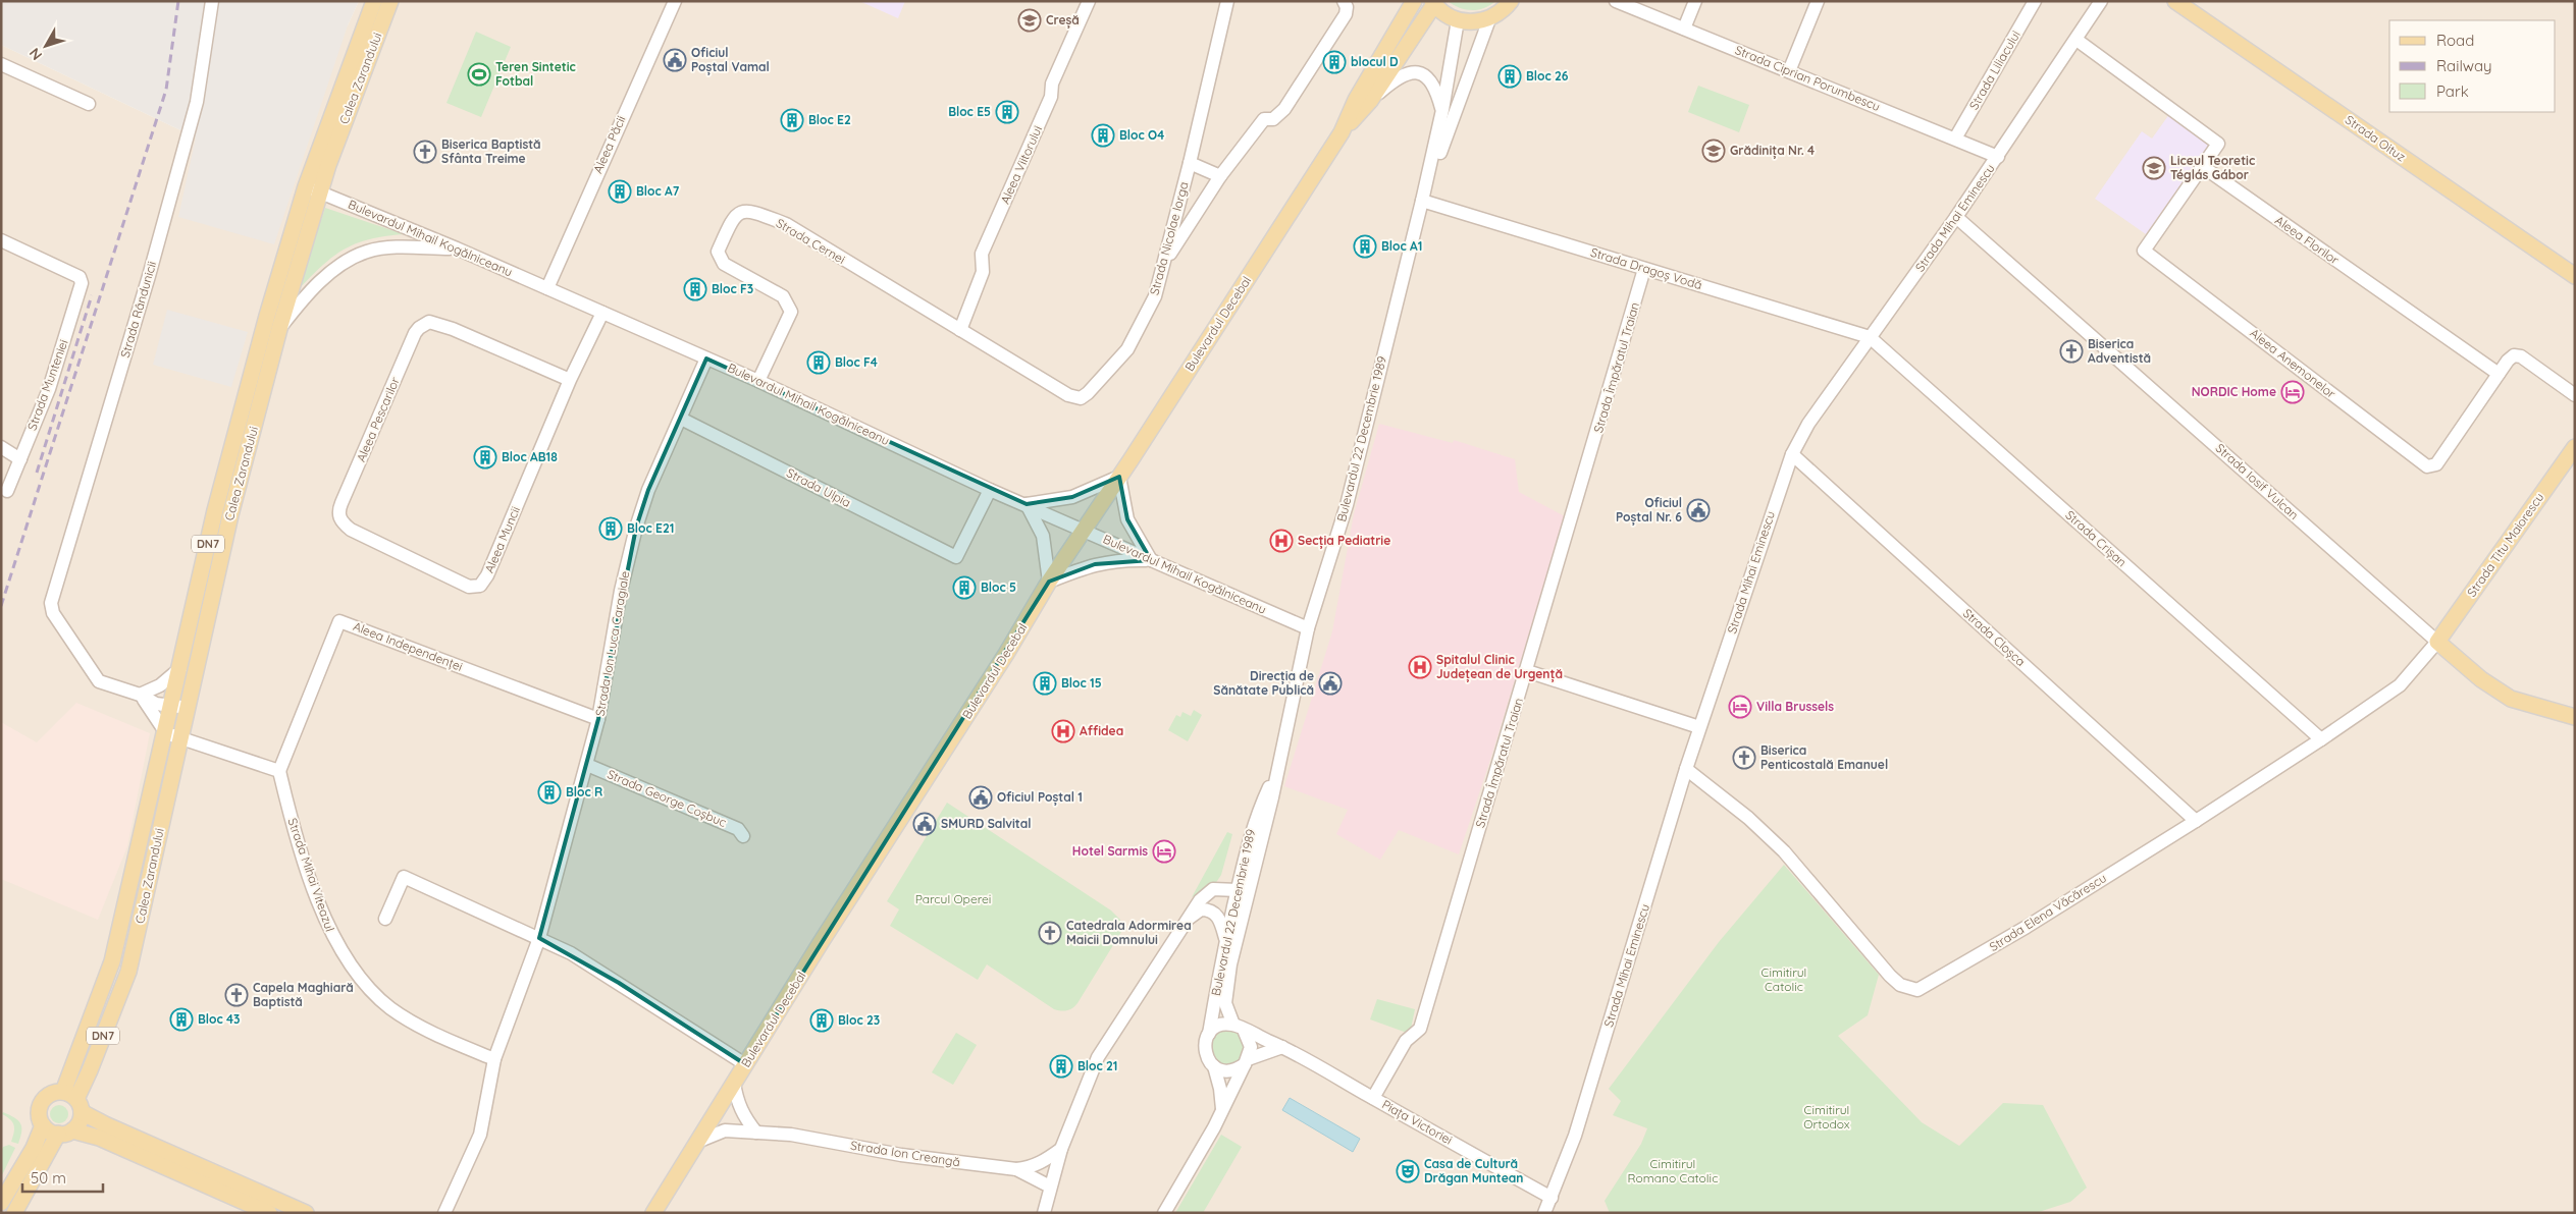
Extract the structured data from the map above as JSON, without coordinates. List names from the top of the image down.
{
  "streets": {
    "main road": [
      "Calea Zarandului",
      "Strada Oituz",
      "Bulevardul Decebal",
      "Strada Iosif Vulcan",
      "DN7",
      "Strada Titu Maiorescu"
    ],
    "street": [
      "Strada Liliacului",
      "Strada Ciprian Porumbescu",
      "Aleea Păcii",
      "Aleea Viitorului",
      "Strada Mihai Eminescu",
      "Bulevardul Mihail Kogălniceanu",
      "Strada Nicolae Iorga",
      "Aleea Florilor",
      "Strada Cernei",
      "Strada Dragoș Vodă",
      "Strada Rândunicii",
      "Aleea Anemonelor",
      "Strada Împăratul Traian",
      "Strada Munteniei",
      "Aleea Pescarilor",
      "Bulevardul 22 Decembrie 1989",
      "Strada Ulpia",
      "Strada Crișan",
      "Aleea Muncii",
      "Strada Cloșca",
      "Strada Ion Luca Caragiale",
      "Aleea Independenței",
      "Strada George Coșbuc",
      "Strada Mihai Viteazul",
      "Strada Elena Văcărescu",
      "Piața Victoriei",
      "Strada Ion Creangă"
    ]
  },
  "crossings": [
    ["Strada Liliacului", "Strada Ciprian Porumbescu"],
    ["Calea Zarandului", "Bulevardul Mihail Kogălniceanu"],
    ["Strada Ciprian Porumbescu", "Strada Mihai Eminescu"],
    ["Aleea Păcii", "Bulevardul Mihail Kogălniceanu"],
    ["Aleea Viitorului", "Strada Cernei"],
    ["Strada Mihai Eminescu", "Strada Dragoș Vodă"],
    ["Strada Mihai Eminescu", "Strada Iosif Vulcan"],
    ["Strada Mihai Eminescu", "Strada Crișan"],
    ["Strada Mihai Eminescu", "Strada Cloșca"],
    ["Strada Mihai Eminescu", "Strada Elena Văcărescu"],
    ["Strada Mihai Eminescu", "Piața Victoriei"],
    ["Bulevardul Mihail Kogălniceanu", "Strada Cernei"],
    ["Bulevardul Mihail Kogălniceanu", "Bulevardul Decebal"],
    ["Bulevardul Mihail Kogălniceanu", "Bulevardul 22 Decembrie 1989"],
    ["Bulevardul Mihail Kogălniceanu", "Strada Ulpia"],
    ["Bulevardul Mihail Kogălniceanu", "Aleea Muncii"],
    ["Bulevardul Mihail Kogălniceanu", "Strada Ion Luca Caragiale"],
    ["Strada Nicolae Iorga", "Strada Cernei"],
    ["Aleea Florilor", "Aleea Anemonelor"],
    ["Strada Dragoș Vodă", "Strada Împăratul Traian"],
    ["Strada Dragoș Vodă", "Bulevardul 22 Decembrie 1989"],
    ["Strada Dragoș Vodă", "Strada Crișan"],
    ["Bulevardul Decebal", "Strada Ion Creangă"],
    ["Strada Împăratul Traian", "Piața Victoriei"],
    ["Aleea Pescarilor", "Aleea Muncii"],
    ["Bulevardul 22 Decembrie 1989", "Piața Victoriei"],
    ["Strada Iosif Vulcan", "Strada Titu Maiorescu"],
    ["Strada Iosif Vulcan", "Strada Elena Văcărescu"],
    ["Strada Ulpia", "Strada Ion Luca Caragiale"],
    ["Strada Crișan", "Strada Elena Văcărescu"],
    ["Strada Titu Maiorescu", "Strada Elena Văcărescu"],
    ["Strada Cloșca", "Strada Elena Văcărescu"],
    ["Strada Ion Luca Caragiale", "Aleea Independenței"],
    ["Strada Ion Luca Caragiale", "Strada George Coșbuc"],
    ["Strada Ion Luca Caragiale", "Strada Mihai Viteazul"],
    ["Aleea Independenței", "Strada Mihai Viteazul"]
  ],
  "parks": [
    "Parcul Operei",
    "Cimitirul Catolic",
    "Cimitirul Ortodox",
    "Cimitirul Romano Catolic"
  ],
  "places": {
    "school or university": ["Creșă", "Grădinița Nr. 4", "Liceul Teoretic Téglás Gábor"],
    "public building": [
      "Oficiul Poștal Vamal",
      "Oficiul Poștal Nr. 6",
      "Direcția de Sănătate Publică",
      "Oficiul Poștal 1",
      "SMURD Salvital"
    ],
    "building": [
      "blocul D",
      "Bloc 26",
      "Bloc E5",
      "Bloc E2",
      "Bloc O4",
      "Bloc A7",
      "Bloc A1",
      "Bloc F3",
      "Bloc F4",
      "Bloc AB18",
      "Bloc E21",
      "Bloc 5",
      "Bloc 15",
      "Bloc R",
      "Bloc 43",
      "Bloc 23",
      "Bloc 21"
    ],
    "sports": ["Teren Sintetic Fotbal"],
    "church": [
      "Biserica Baptistă Sfânta Treime",
      "Biserica Adventistă",
      "Biserica Penticostală Emanuel",
      "Catedrala Adormirea Maicii Domnului",
      "Capela Maghiară Baptistă"
    ],
    "hotel": ["NORDIC Home", "Villa Brussels", "Hotel Sarmis"],
    "hospital": ["Secția Pediatrie", "Spitalul Clinic Județean de Urgență", "Affidea"],
    "theatre": ["Casa de Cultură Drăgan Muntean"]
  },
  "legend": ["Road", "Railway", "Park"],
  "scale_bar": "50 m",
  "north": "bottom left"
}
